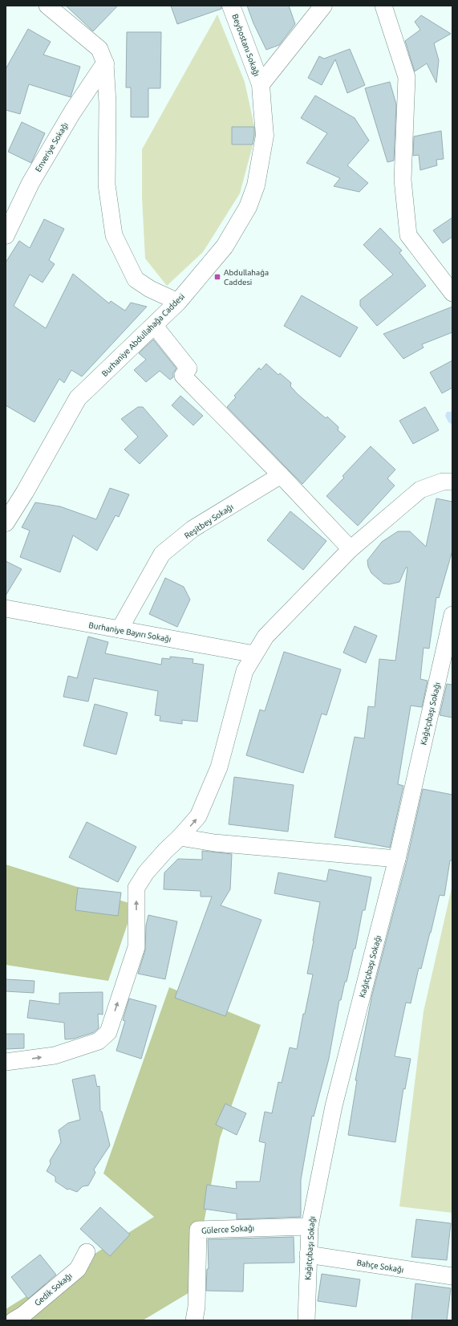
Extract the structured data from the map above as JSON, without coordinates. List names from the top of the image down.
{
  "streets": {
    "main road": ["Beybostanı Sokağı", "Enveriye Sokağı", "Burhaniye Abdullahağa Caddesi"],
    "street": [
      "Reşitbey Sokağı",
      "Burhaniye Bayırı Sokağı",
      "Kağıtçıbaşı Sokağı",
      "Gülerce Sokağı",
      "Bahçe Sokağı",
      "Gedik Sokağı"
    ]
  },
  "crossings": [
    ["Beybostanı Sokağı", "Burhaniye Abdullahağa Caddesi"],
    ["Reşitbey Sokağı", "Burhaniye Bayırı Sokağı"],
    ["Kağıtçıbaşı Sokağı", "Gülerce Sokağı"],
    ["Kağıtçıbaşı Sokağı", "Bahçe Sokağı"]
  ],
  "places": {
    "transit": ["Abdullahağa Caddesi"]
  }
}
